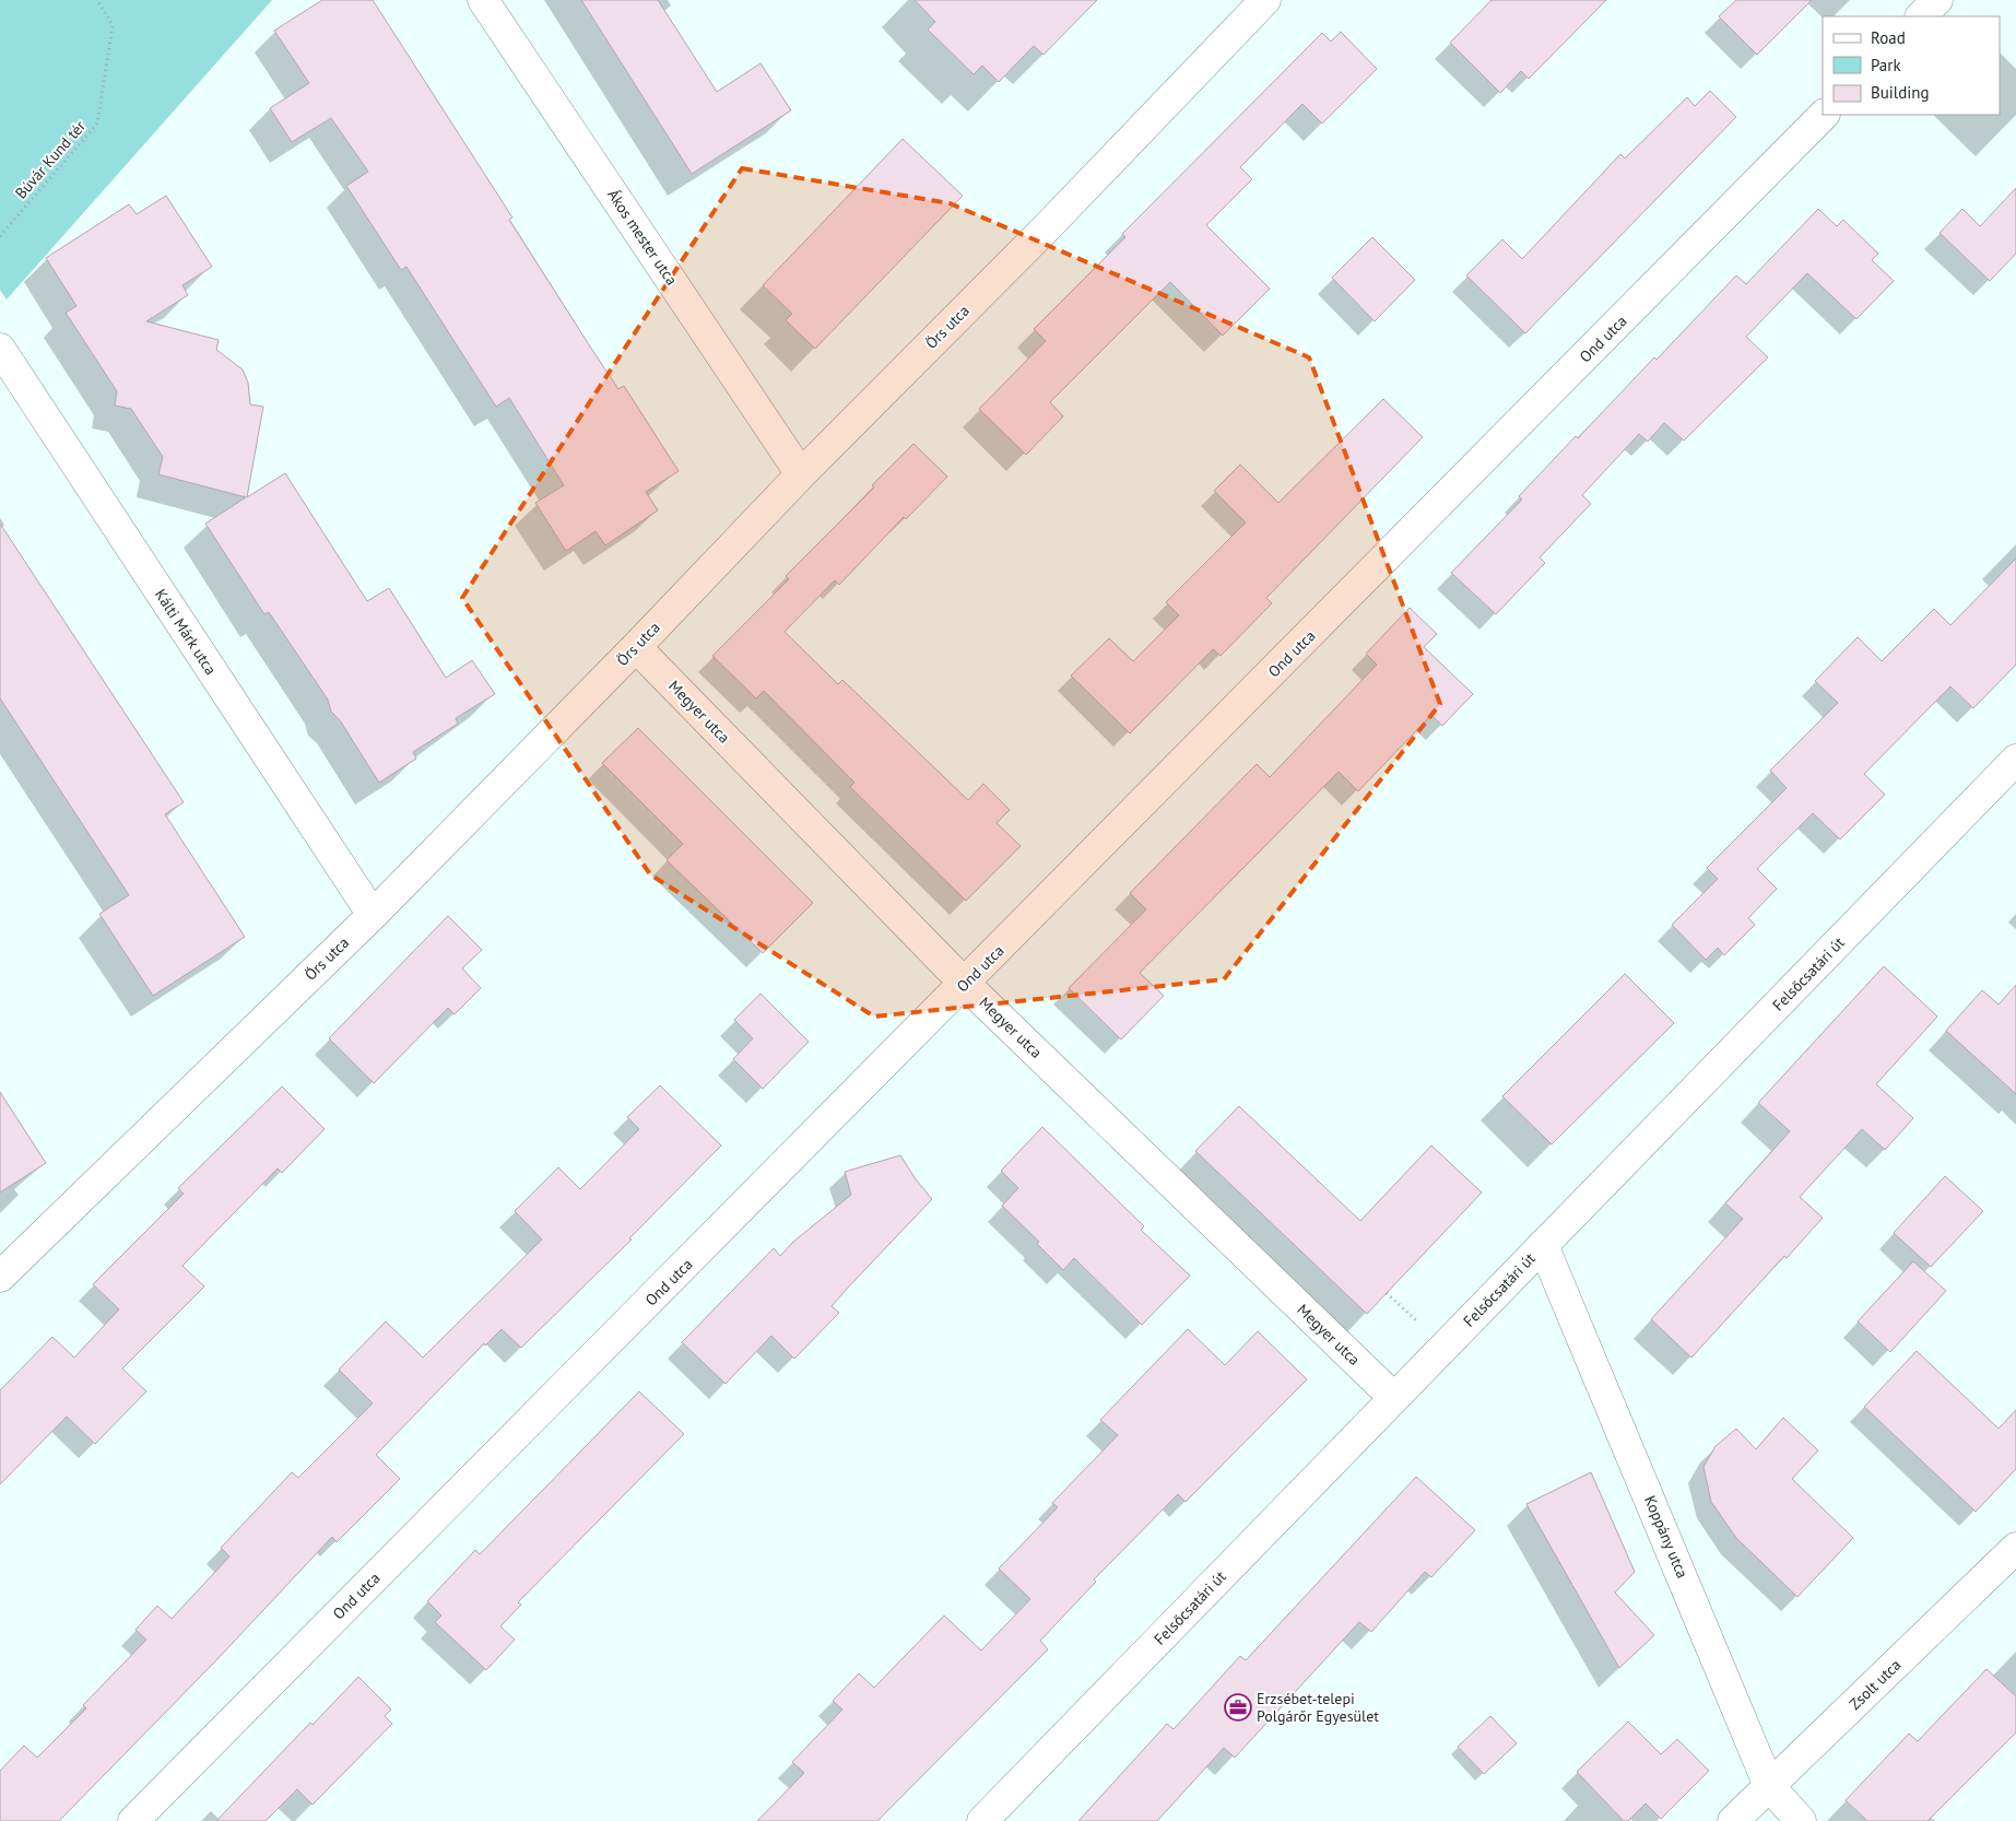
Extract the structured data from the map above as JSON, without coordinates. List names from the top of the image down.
{
  "streets": {
    "street": [
      "Ákos mester utca",
      "Örs utca",
      "Ond utca",
      "Kálti Márk utca",
      "Megyer utca",
      "Felsőcsatári út",
      "Koppány utca",
      "Zsolt utca"
    ],
    "path": ["Búvár Kund tér"]
  },
  "crossings": [
    ["Ákos mester utca", "Örs utca"],
    ["Örs utca", "Kálti Márk utca"],
    ["Örs utca", "Megyer utca"],
    ["Ond utca", "Megyer utca"],
    ["Megyer utca", "Felsőcsatári út"],
    ["Felsőcsatári út", "Koppány utca"],
    ["Koppány utca", "Zsolt utca"]
  ],
  "places": {
    "office": ["Erzsébet-telepi Polgárőr Egyesület"]
  },
  "legend": ["Road", "Park", "Building"]
}
